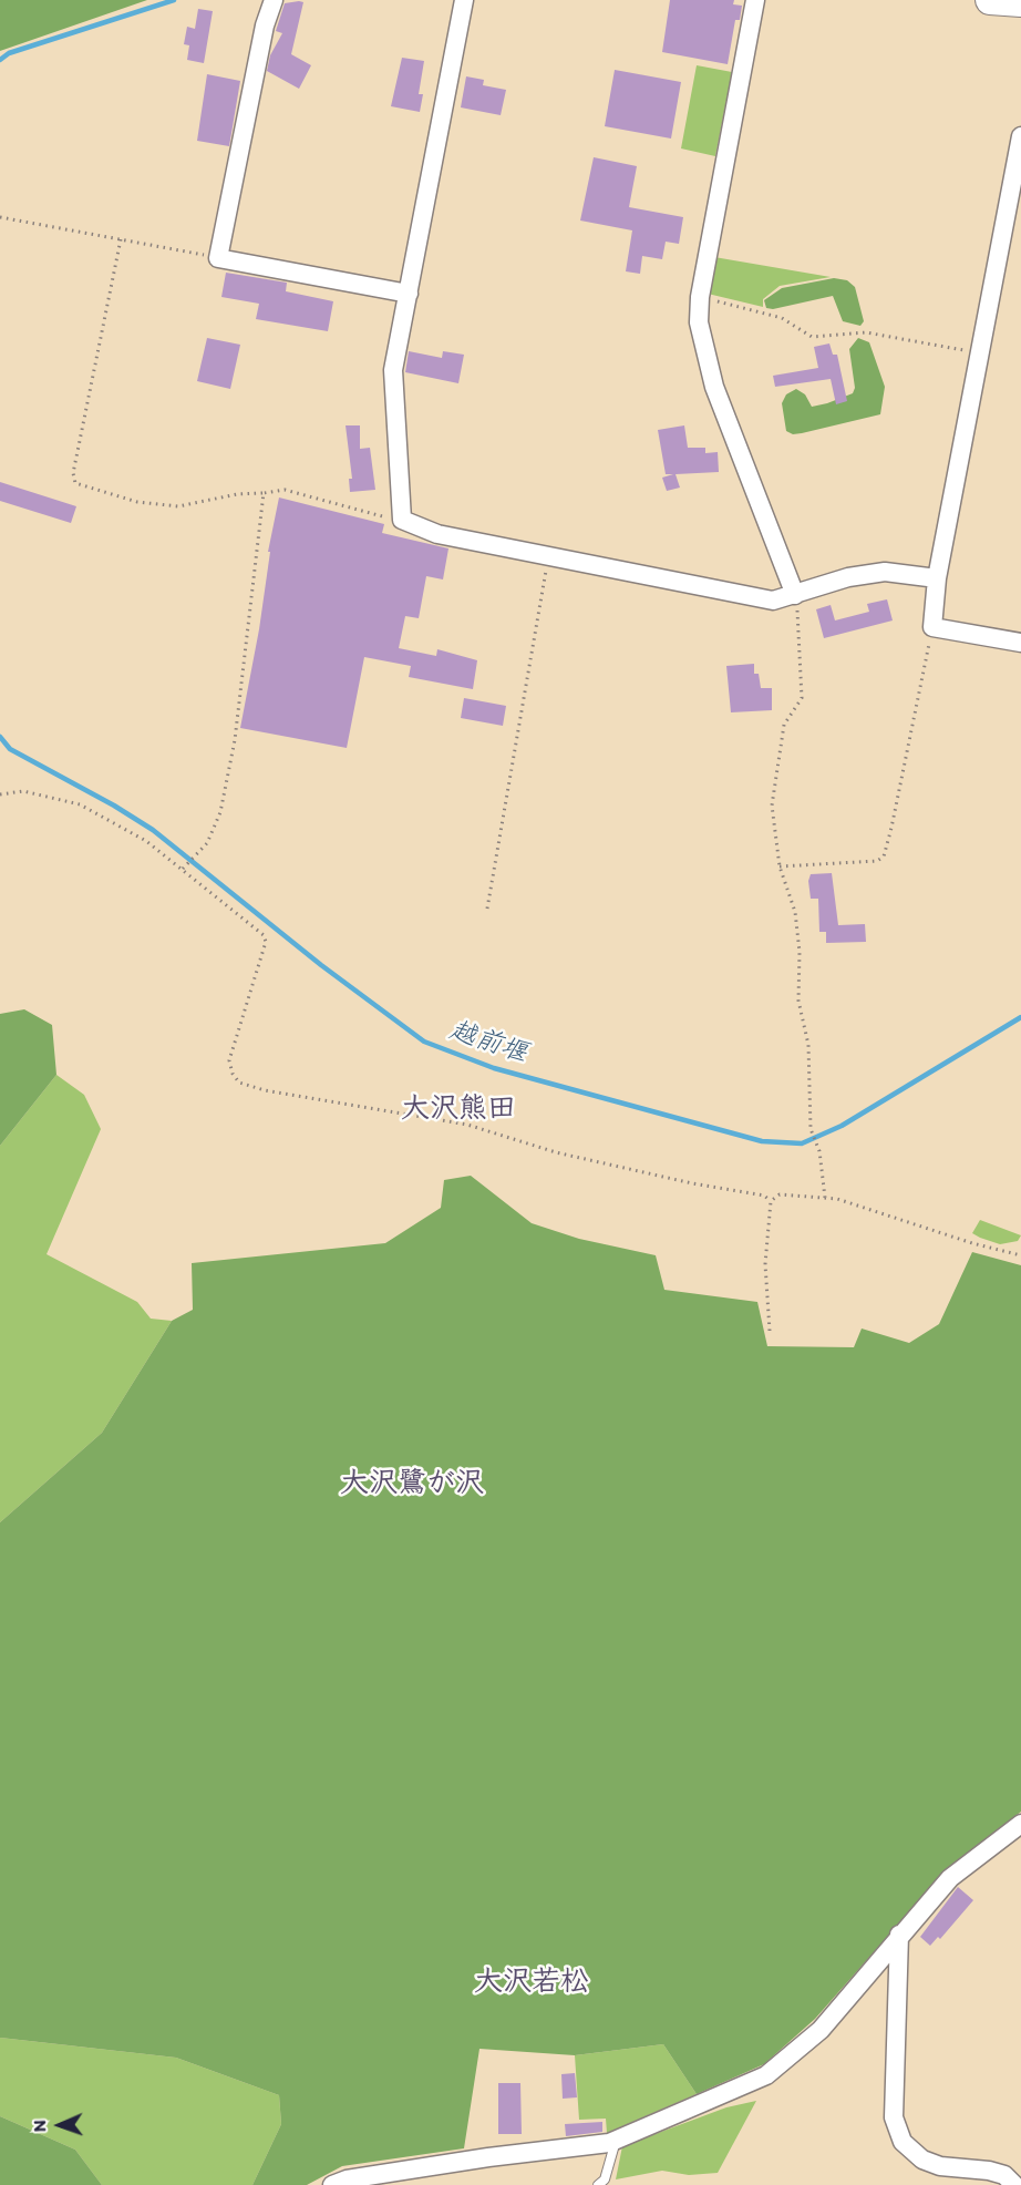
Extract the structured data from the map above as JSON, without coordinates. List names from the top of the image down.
{
  "districts": ["大沢熊田", "大沢鷺が沢", "大沢若松"],
  "water": ["越前堰"],
  "north": "left"
}
